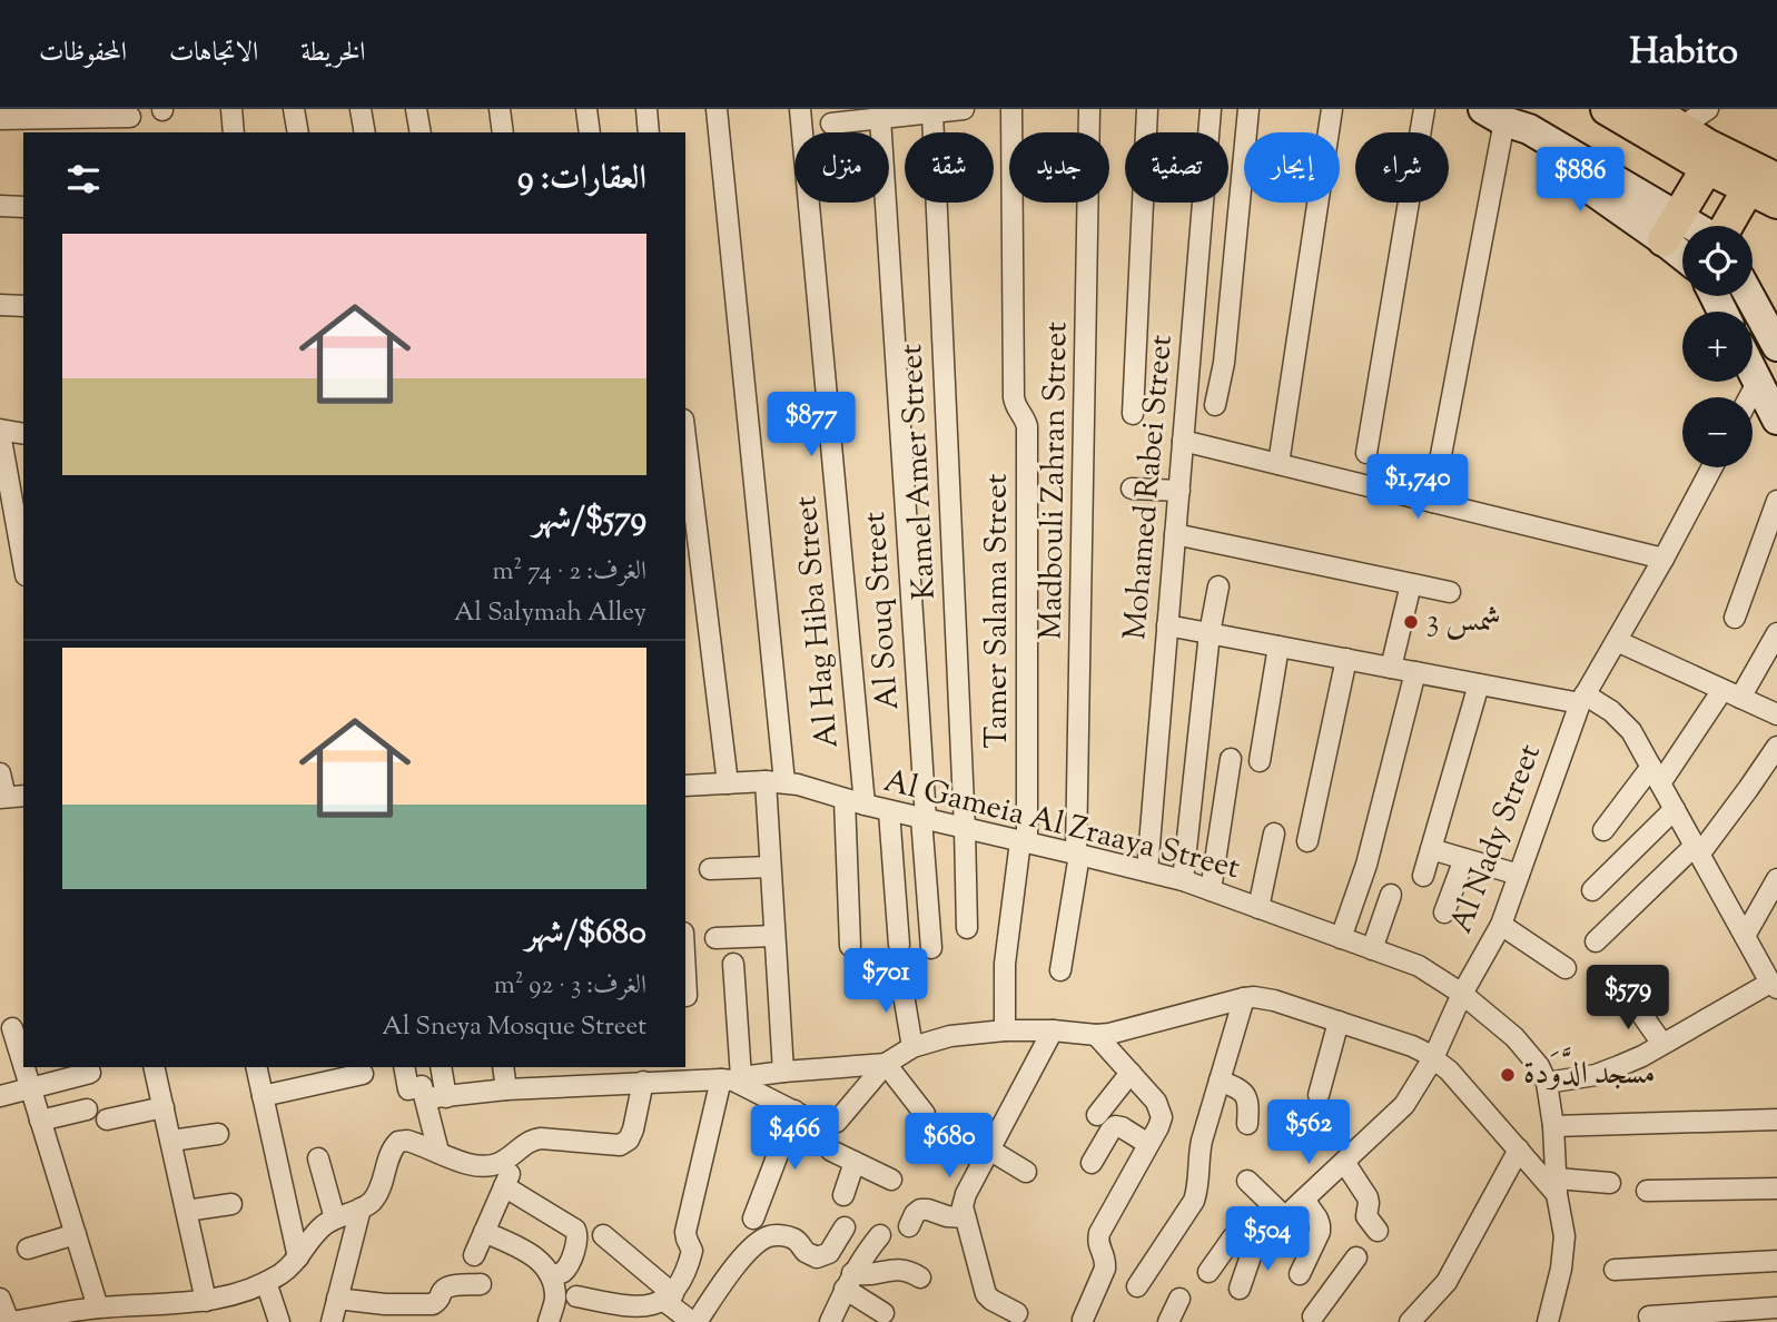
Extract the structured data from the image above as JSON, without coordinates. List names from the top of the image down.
{
  "streets": {
    "street": [
      "Kamel Amer Street",
      "Madbouli Zahran Street",
      "Mohamed Rabei Street",
      "Al Souq Street",
      "Tamer Salama Street",
      "Al Hag Hiba Street",
      "Al Gameia Al Zraaya Street",
      "Al Nady Street"
    ]
  },
  "crossings": [
    ["Kamel Amer Street", "Al Gameia Al Zraaya Street"],
    ["Madbouli Zahran Street", "Al Gameia Al Zraaya Street"],
    ["Mohamed Rabei Street", "Al Gameia Al Zraaya Street"],
    ["Al Souq Street", "Al Gameia Al Zraaya Street"],
    ["Tamer Salama Street", "Al Gameia Al Zraaya Street"],
    ["Al Hag Hiba Street", "Al Gameia Al Zraaya Street"],
    ["Al Gameia Al Zraaya Street", "Al Nady Street"]
  ],
  "places": ["شمس 3", "مسجد الدَّوَدة"],
  "page": {
    "header": "Habito",
    "nav": ["الخريطة", "الاتجاهات", "المحفوظات"],
    "chip": [
      "شراء",
      "إيجار",
      "تصفية",
      "جديد",
      "شقة",
      "منزل"
    ],
    "heading": "العقارات: 9",
    "price": [
      "$886",
      "$877",
      "$1,740",
      "$701",
      "$579",
      "$562",
      "$466",
      "$680",
      "$504"
    ],
    "map_buttons": ["+", "−"],
    "list": [
      {
        "name": "$579/شهر",
        "note": "الغرف: 2 · 74 m² · Al Salymah Alley"
      },
      {
        "name": "$680/شهر",
        "note": "الغرف: 3 · 92 m² · Al Sneya Mosque Street"
      }
    ]
  }
}
